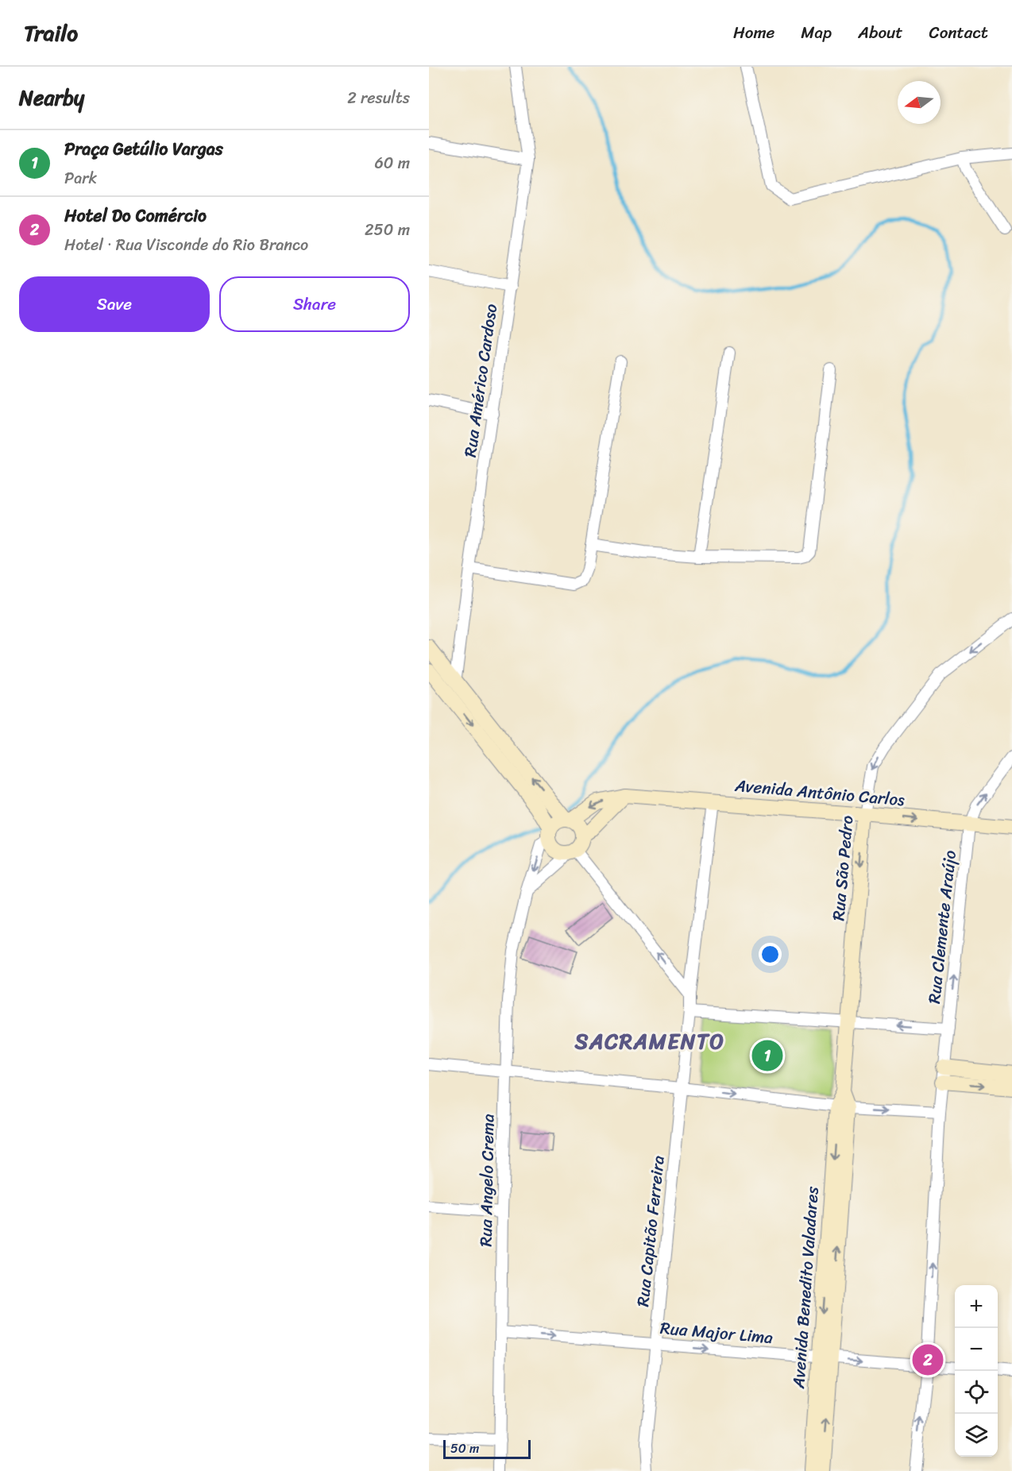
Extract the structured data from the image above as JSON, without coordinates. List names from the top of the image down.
{
  "streets": {
    "main road": ["Avenida Antônio Carlos", "Rua São Pedro", "Avenida Benedito Valadares"],
    "street": [
      "Rua Américo Cardoso",
      "Rua Clemente Araújo",
      "Rua Angelo Crema",
      "Rua Capitão Ferreira",
      "Rua Major Lima"
    ]
  },
  "crossings": [
    ["Avenida Antônio Carlos", "Rua São Pedro"],
    ["Avenida Antônio Carlos", "Rua Clemente Araújo"],
    ["Avenida Antônio Carlos", "Rua Angelo Crema"],
    ["Avenida Antônio Carlos", "Rua Capitão Ferreira"],
    ["Rua São Pedro", "Avenida Benedito Valadares"],
    ["Rua Clemente Araújo", "Rua Major Lima"],
    ["Rua Angelo Crema", "Rua Major Lima"],
    ["Rua Capitão Ferreira", "Rua Major Lima"],
    ["Avenida Benedito Valadares", "Rua Major Lima"]
  ],
  "one_way": ["Rua São Pedro", "Rua Clemente Araújo", "Rua Major Lima"],
  "districts": ["SACRAMENTO"],
  "scale_bar": "50 m",
  "north": "left",
  "page": {
    "header": "Trailo",
    "nav": [
      "Home",
      "Map",
      "About",
      "Contact"
    ],
    "heading": ["Nearby", "2 results"],
    "list": [
      {
        "mark": "1",
        "name": "Praça Getúlio Vargas",
        "note": "Park",
        "value": "60 m"
      },
      {
        "mark": "2",
        "name": "Hotel Do Comércio",
        "note": "Hotel · Rua Visconde do Rio Branco",
        "value": "250 m"
      }
    ],
    "buttons": ["Save", "Share"],
    "pins": ["1", "2"],
    "map_buttons": ["+", "−"],
    "scale": "50 m"
  }
}
